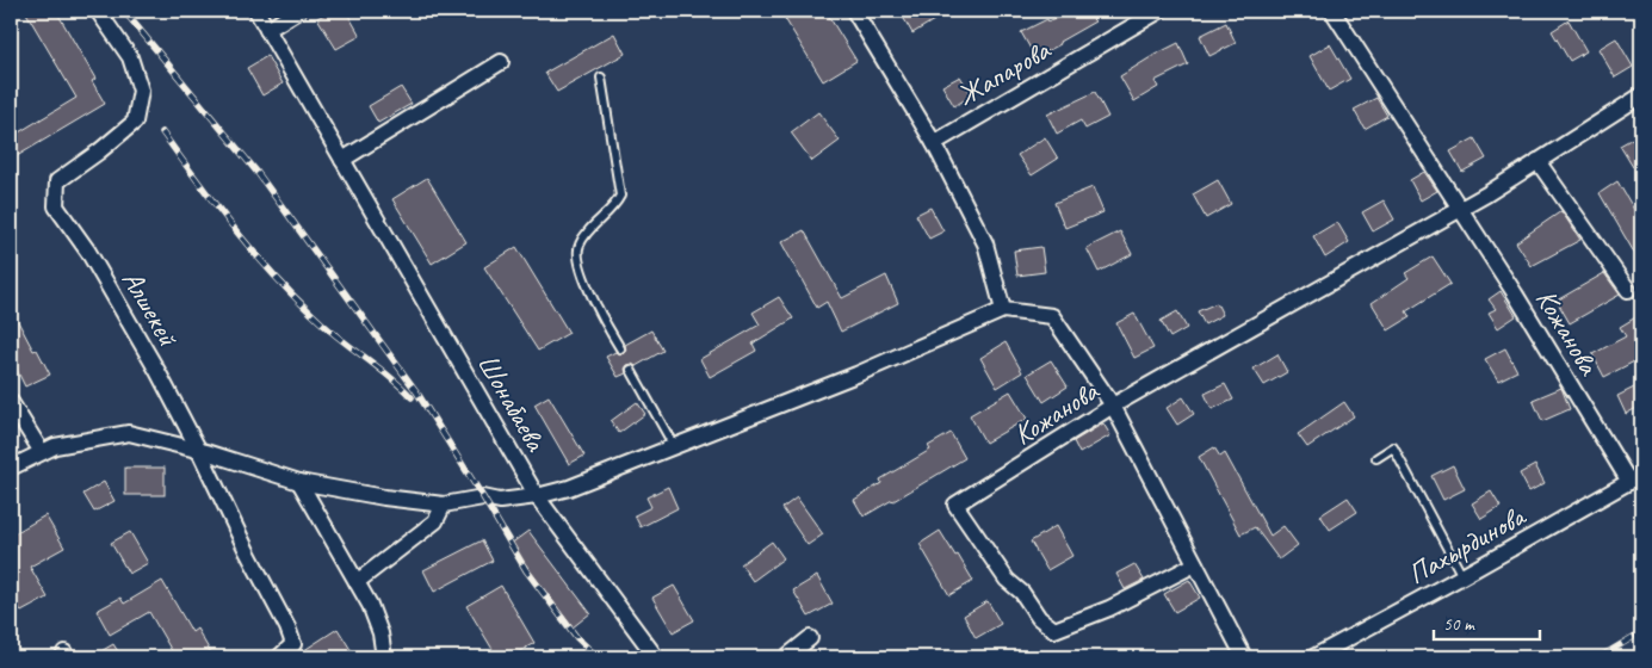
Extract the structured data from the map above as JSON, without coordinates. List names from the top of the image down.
{
  "streets": {
    "street": [
      "Жапарова",
      "Алшекей",
      "Кожанова",
      "Шонабаева",
      "Пахырдинова"
    ]
  },
  "crossings": [
    ["Кожанова", "Пахырдинова"]
  ],
  "scale_bar": "50 m"
}
